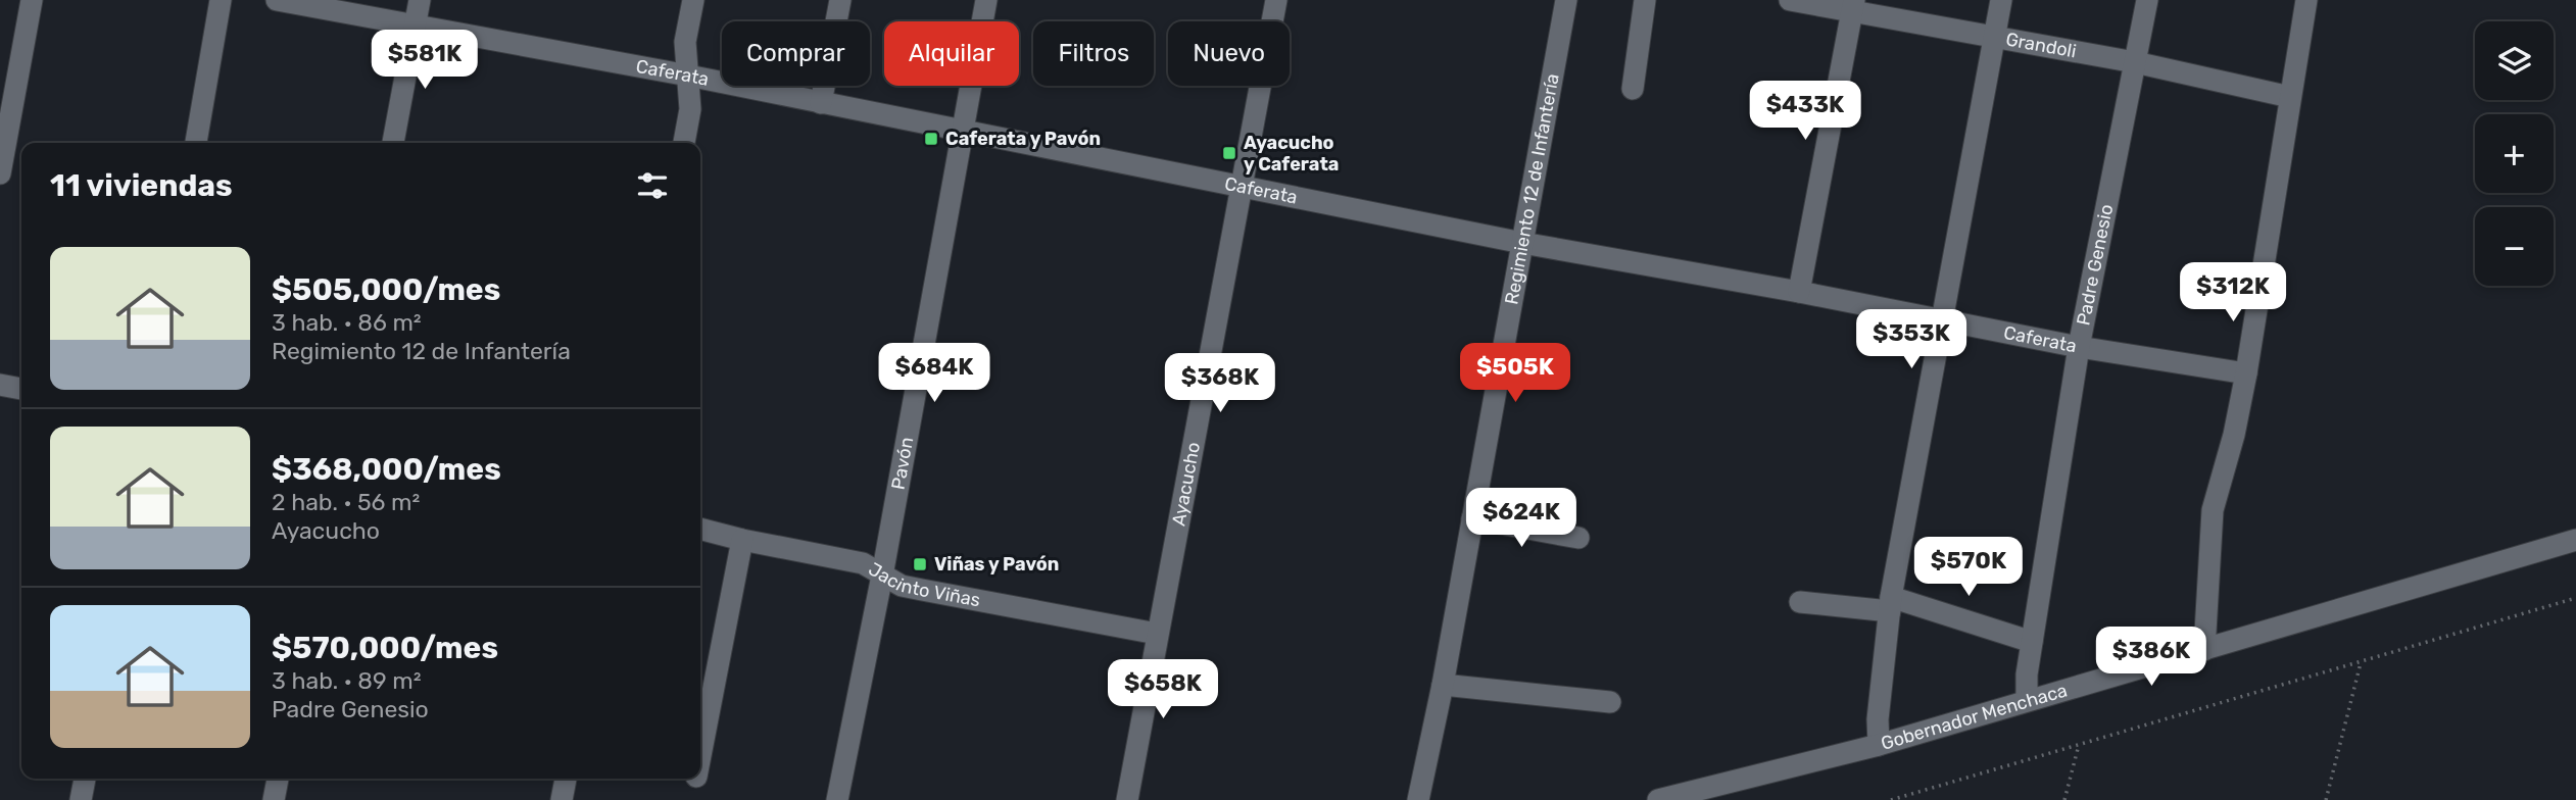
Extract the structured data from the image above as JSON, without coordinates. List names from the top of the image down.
{
  "streets": {
    "street": [
      "Grandoli",
      "Caferata",
      "Regimiento 12 de Infantería",
      "Padre Genesio",
      "Pavón",
      "Ayacucho",
      "Jacinto Viñas",
      "Gobernador Menchaca"
    ]
  },
  "crossings": [
    ["Grandoli", "Padre Genesio"],
    ["Caferata", "Regimiento 12 de Infantería"],
    ["Caferata", "Padre Genesio"],
    ["Caferata", "Pavón"],
    ["Caferata", "Ayacucho"],
    ["Padre Genesio", "Gobernador Menchaca"],
    ["Pavón", "Jacinto Viñas"],
    ["Ayacucho", "Jacinto Viñas"]
  ],
  "places": {
    "transit": ["Caferata y Pavón", "Ayacucho y Caferata", "Viñas y Pavón"]
  },
  "page": {
    "map_buttons": ["+", "−"],
    "chip": [
      "Comprar",
      "Alquilar",
      "Filtros",
      "Nuevo"
    ],
    "price": [
      "$581K",
      "$433K",
      "$312K",
      "$353K",
      "$684K",
      "$505K",
      "$368K",
      "$624K",
      "$570K",
      "$386K",
      "$658K"
    ],
    "heading": "11 viviendas",
    "list": [
      {
        "name": "$505,000/mes",
        "note": "3 hab. · 86 m² · Regimiento 12 de Infantería"
      },
      {
        "name": "$368,000/mes",
        "note": "2 hab. · 56 m² · Ayacucho"
      },
      {
        "name": "$570,000/mes",
        "note": "3 hab. · 89 m² · Padre Genesio"
      }
    ]
  }
}
